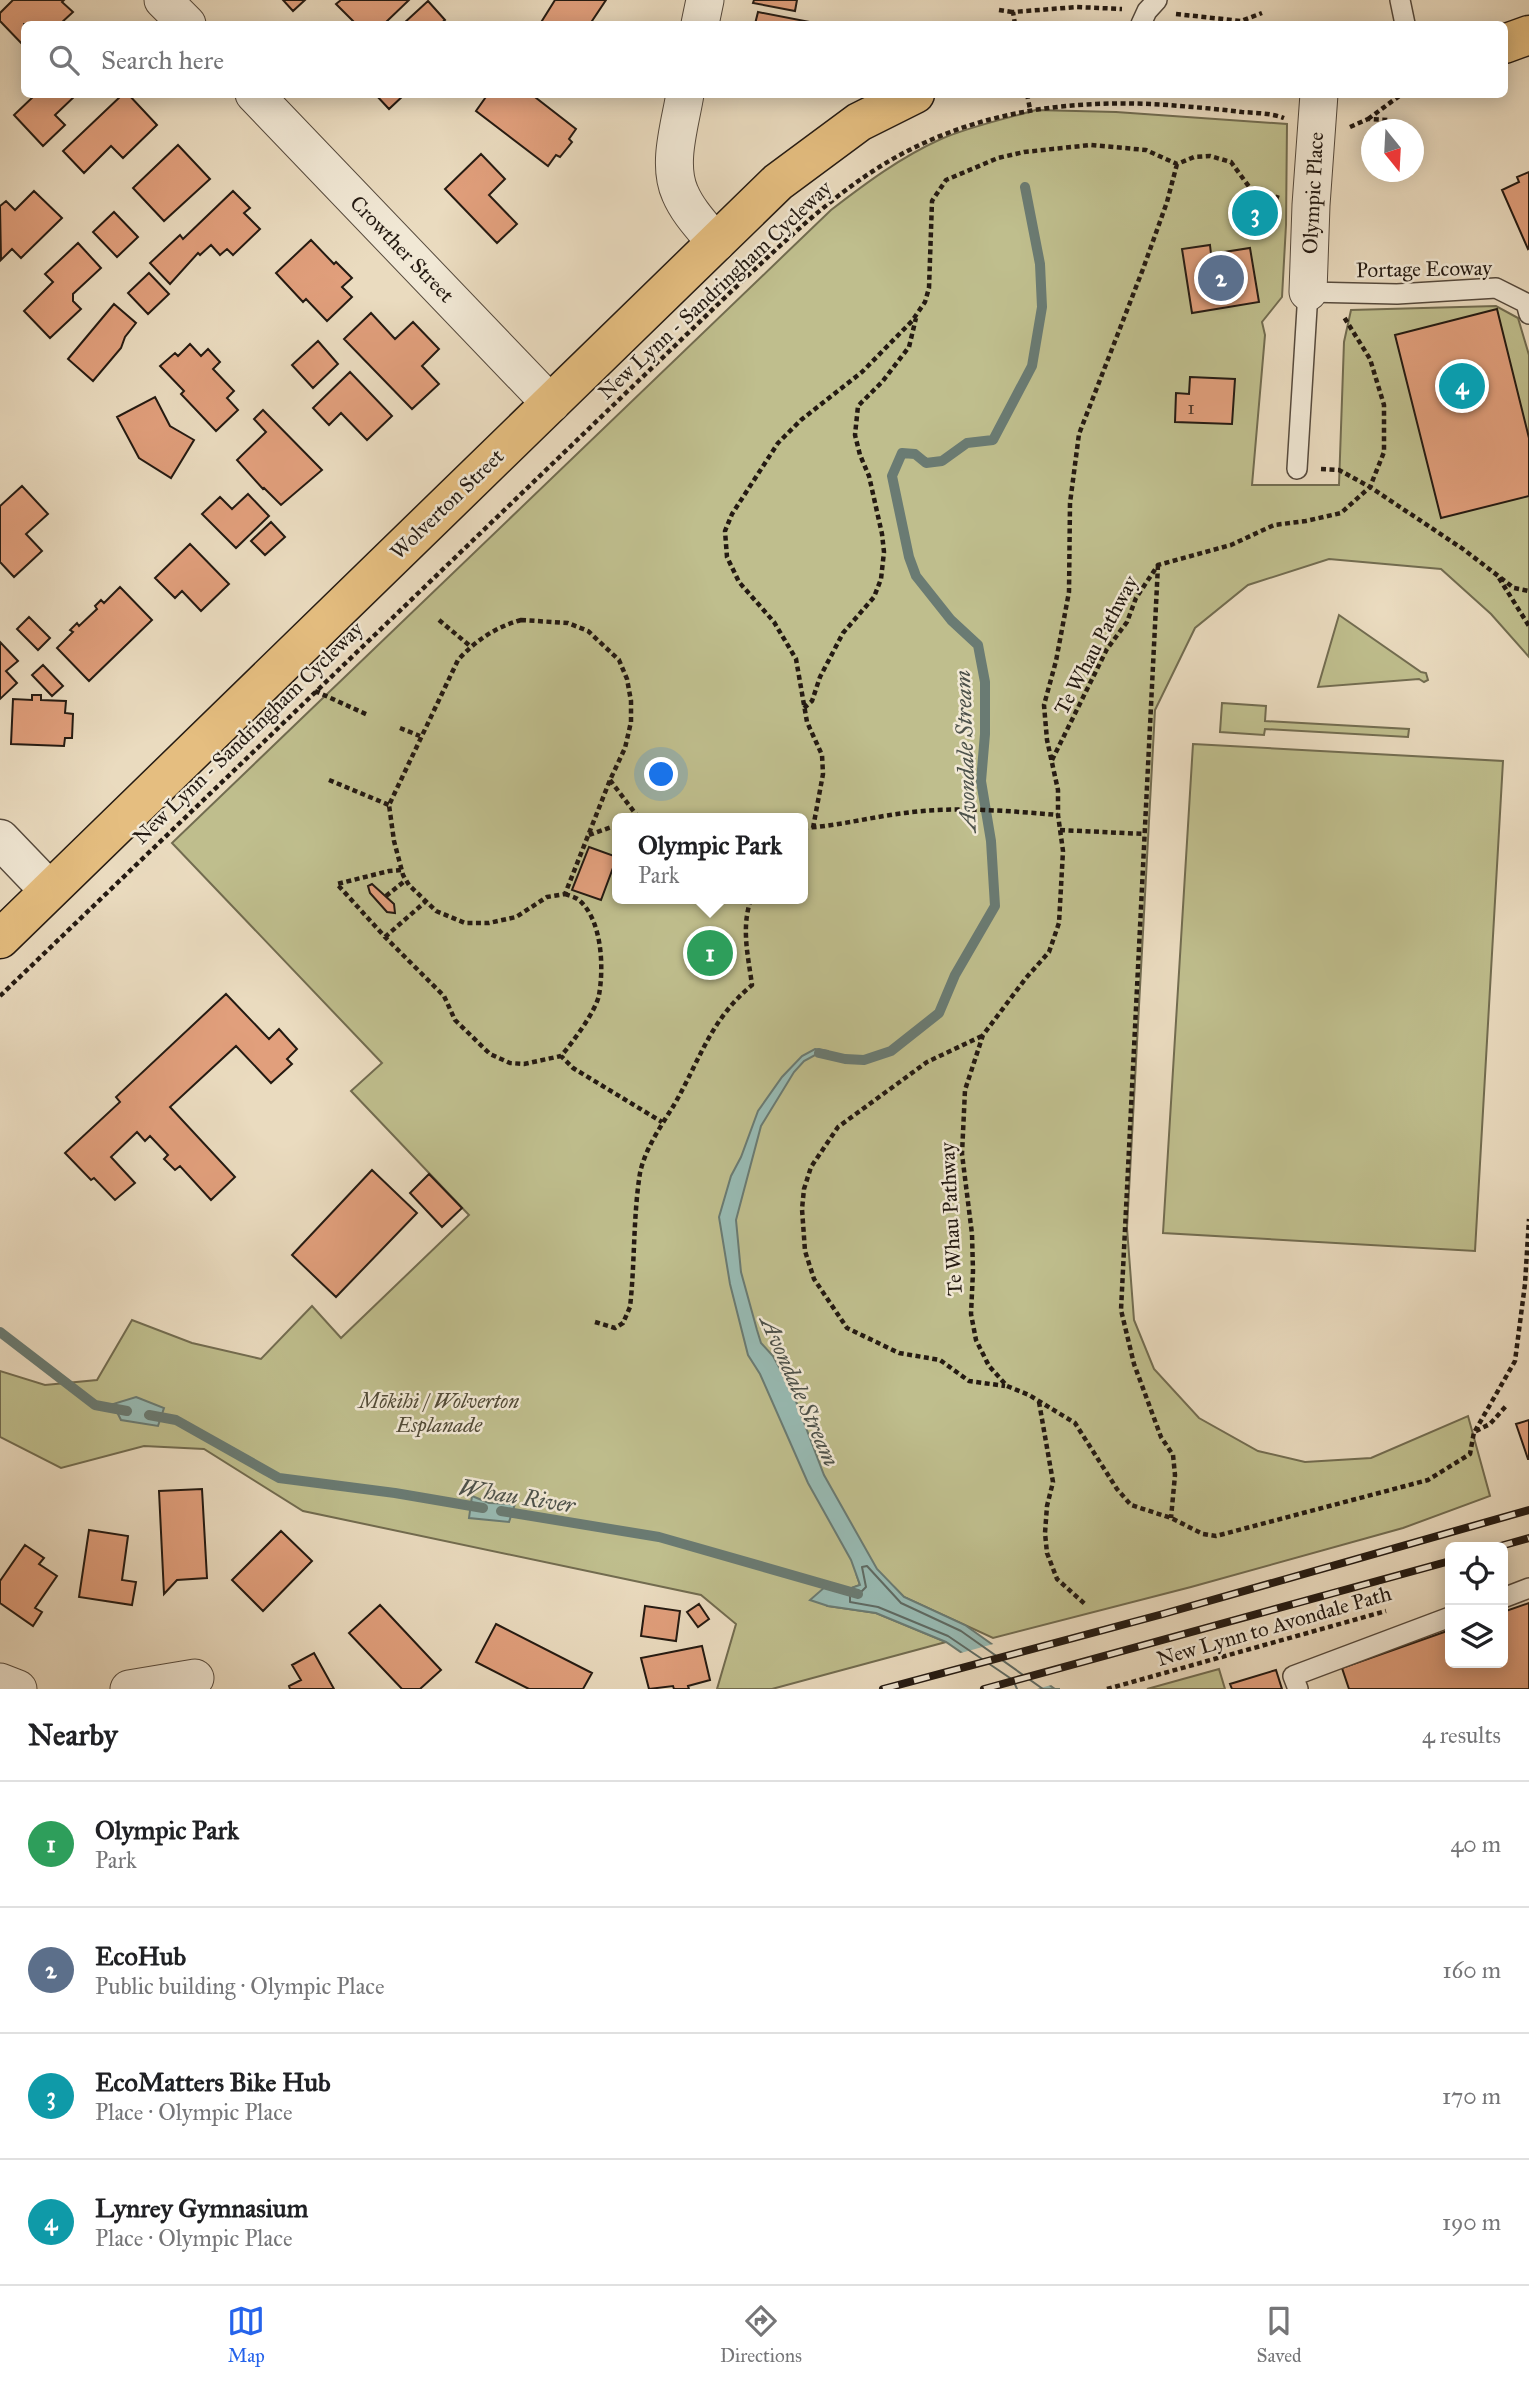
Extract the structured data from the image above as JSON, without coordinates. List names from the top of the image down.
{
  "streets": {
    "main road": ["Wolverton Street"],
    "street": ["Olympic Place", "Crowther Street"],
    "lane": ["Portage Ecoway"],
    "path": ["New Lynn - Sandringham Cycleway", "Te Whau Pathway", "New Lynn to Avondale Path"]
  },
  "crossings": [
    ["Olympic Place", "Portage Ecoway"],
    ["Olympic Place", "Te Whau Pathway"],
    ["Crowther Street", "Wolverton Street"],
    ["Portage Ecoway", "Te Whau Pathway"]
  ],
  "water": ["Avondale Stream", "Whau River"],
  "parks": ["Mōkihi / Wolverton Esplanade"],
  "house_numbers": ["1"],
  "north": "bottom",
  "page": {
    "search": "Search here",
    "pins": [
      "3",
      "2",
      "4",
      "1"
    ],
    "popup": ["Olympic Park", "Park"],
    "heading": ["Nearby", "4 results"],
    "list": [
      {
        "mark": "1",
        "name": "Olympic Park",
        "note": "Park",
        "value": "40 m"
      },
      {
        "mark": "2",
        "name": "EcoHub",
        "note": "Public building · Olympic Place",
        "value": "160 m"
      },
      {
        "mark": "3",
        "name": "EcoMatters Bike Hub",
        "note": "Place · Olympic Place",
        "value": "170 m"
      },
      {
        "mark": "4",
        "name": "Lynrey Gymnasium",
        "note": "Place · Olympic Place",
        "value": "190 m"
      }
    ],
    "nav": ["Map", "Directions", "Saved"]
  }
}
